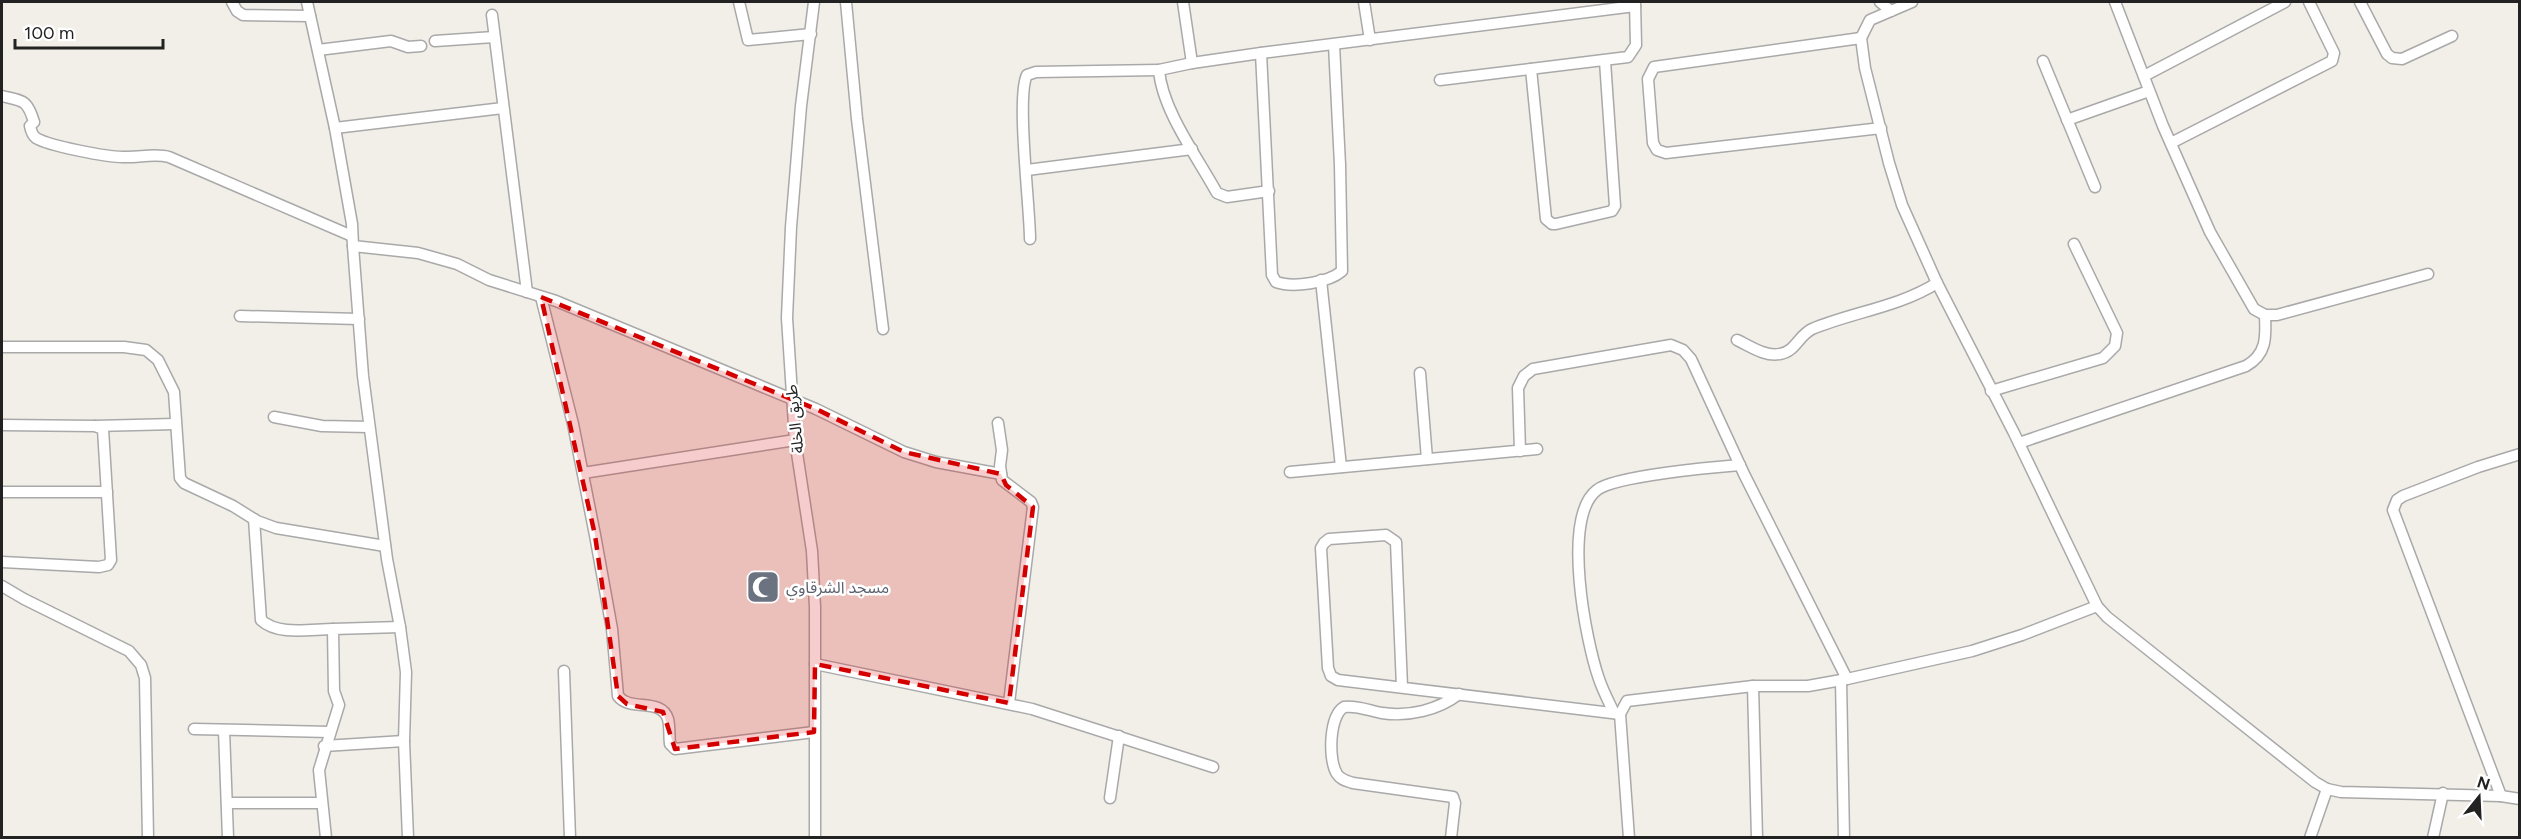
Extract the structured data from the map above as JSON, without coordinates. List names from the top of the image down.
{
  "streets": {
    "street": ["طريق الخلة"]
  },
  "places": {
    "mosque": ["مسجد الشرقاوي"]
  },
  "scale_bar": "100 m",
  "north": "top"
}
